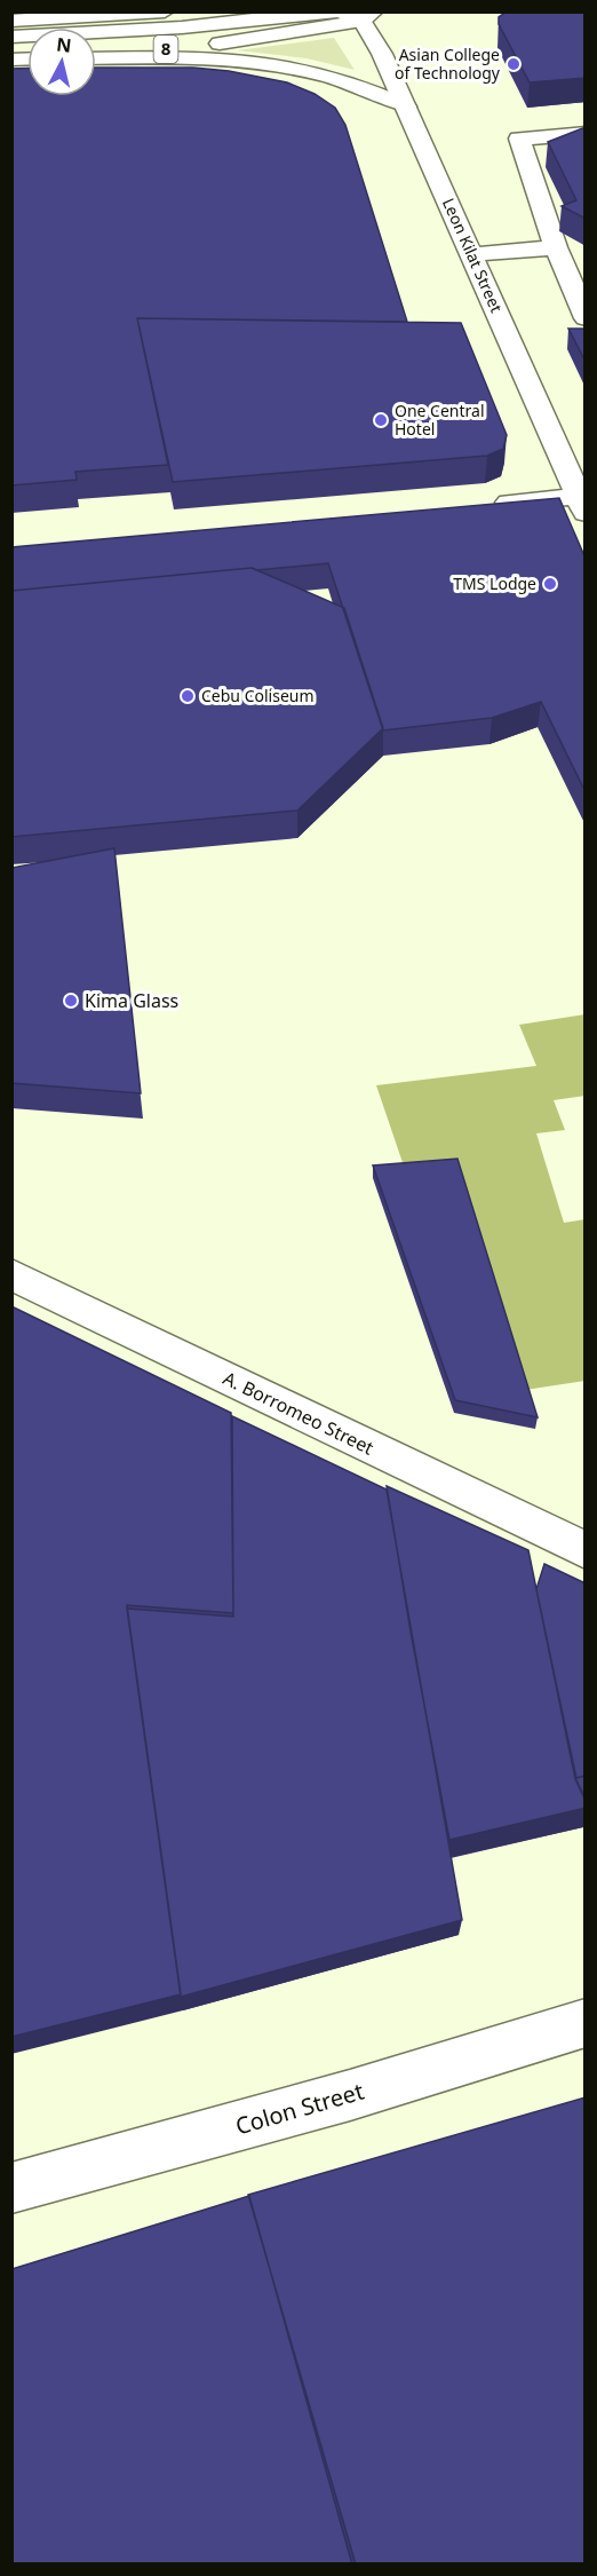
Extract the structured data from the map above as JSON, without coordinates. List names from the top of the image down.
{
  "streets": {
    "street": [
      "8",
      "Leon Kilat Street",
      "A. Borromeo Street",
      "Colon Street"
    ]
  },
  "crossings": [
    ["8", "Leon Kilat Street"]
  ],
  "places": [
    "Asian College of Technology",
    "One Central Hotel",
    "TMS Lodge",
    "Cebu Coliseum",
    "Kima Glass"
  ],
  "north": "top"
}
